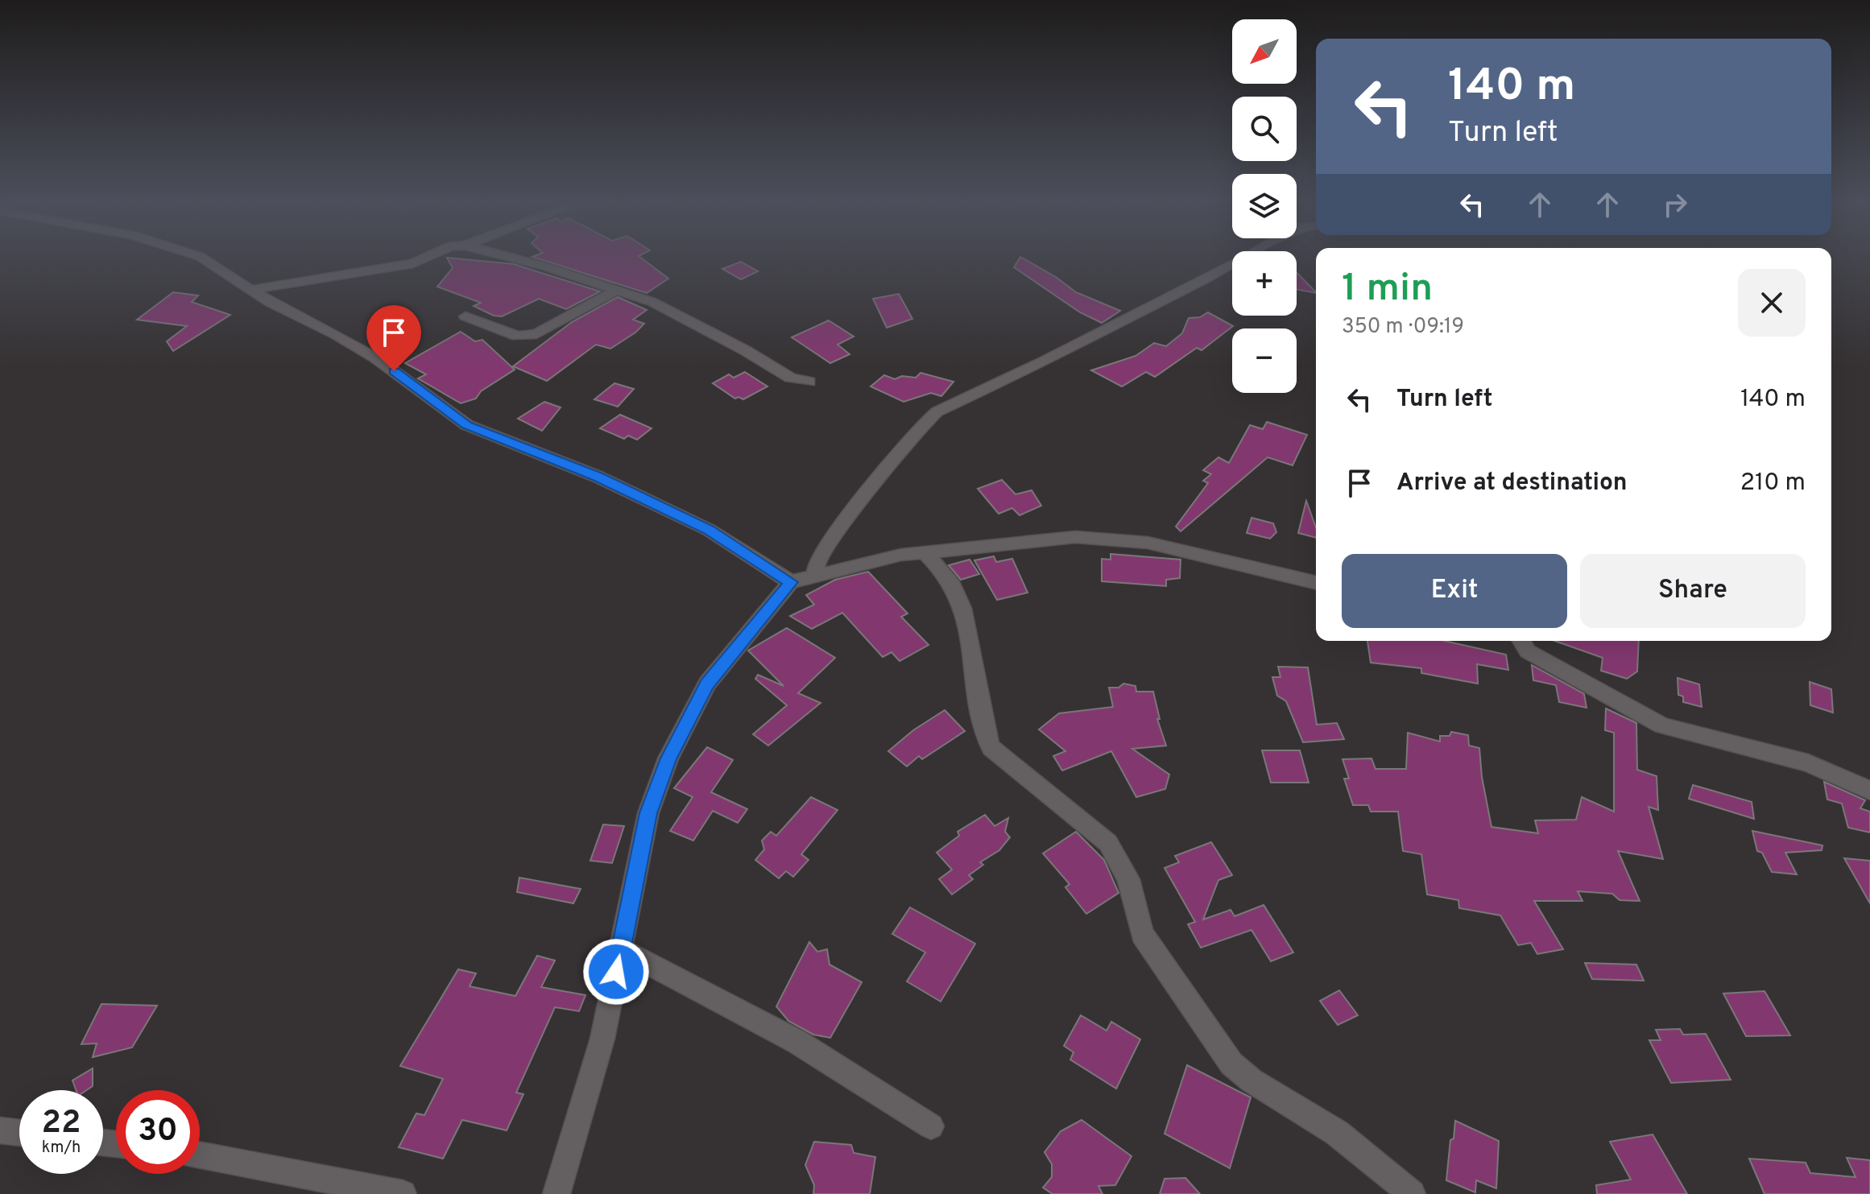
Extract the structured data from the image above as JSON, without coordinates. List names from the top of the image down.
{
  "north": "bottom left",
  "page": {
    "map_buttons": ["+", "−"],
    "turn": ["140 m", "Turn left"],
    "heading": ["1 min", "350 m · 09:19"],
    "list": [
      {
        "name": "Turn left",
        "value": "140 m"
      },
      {
        "name": "Arrive at destination",
        "value": "210 m"
      }
    ],
    "buttons": ["Exit", "Share"],
    "speed": "22 km/h",
    "limit": "30"
  }
}
